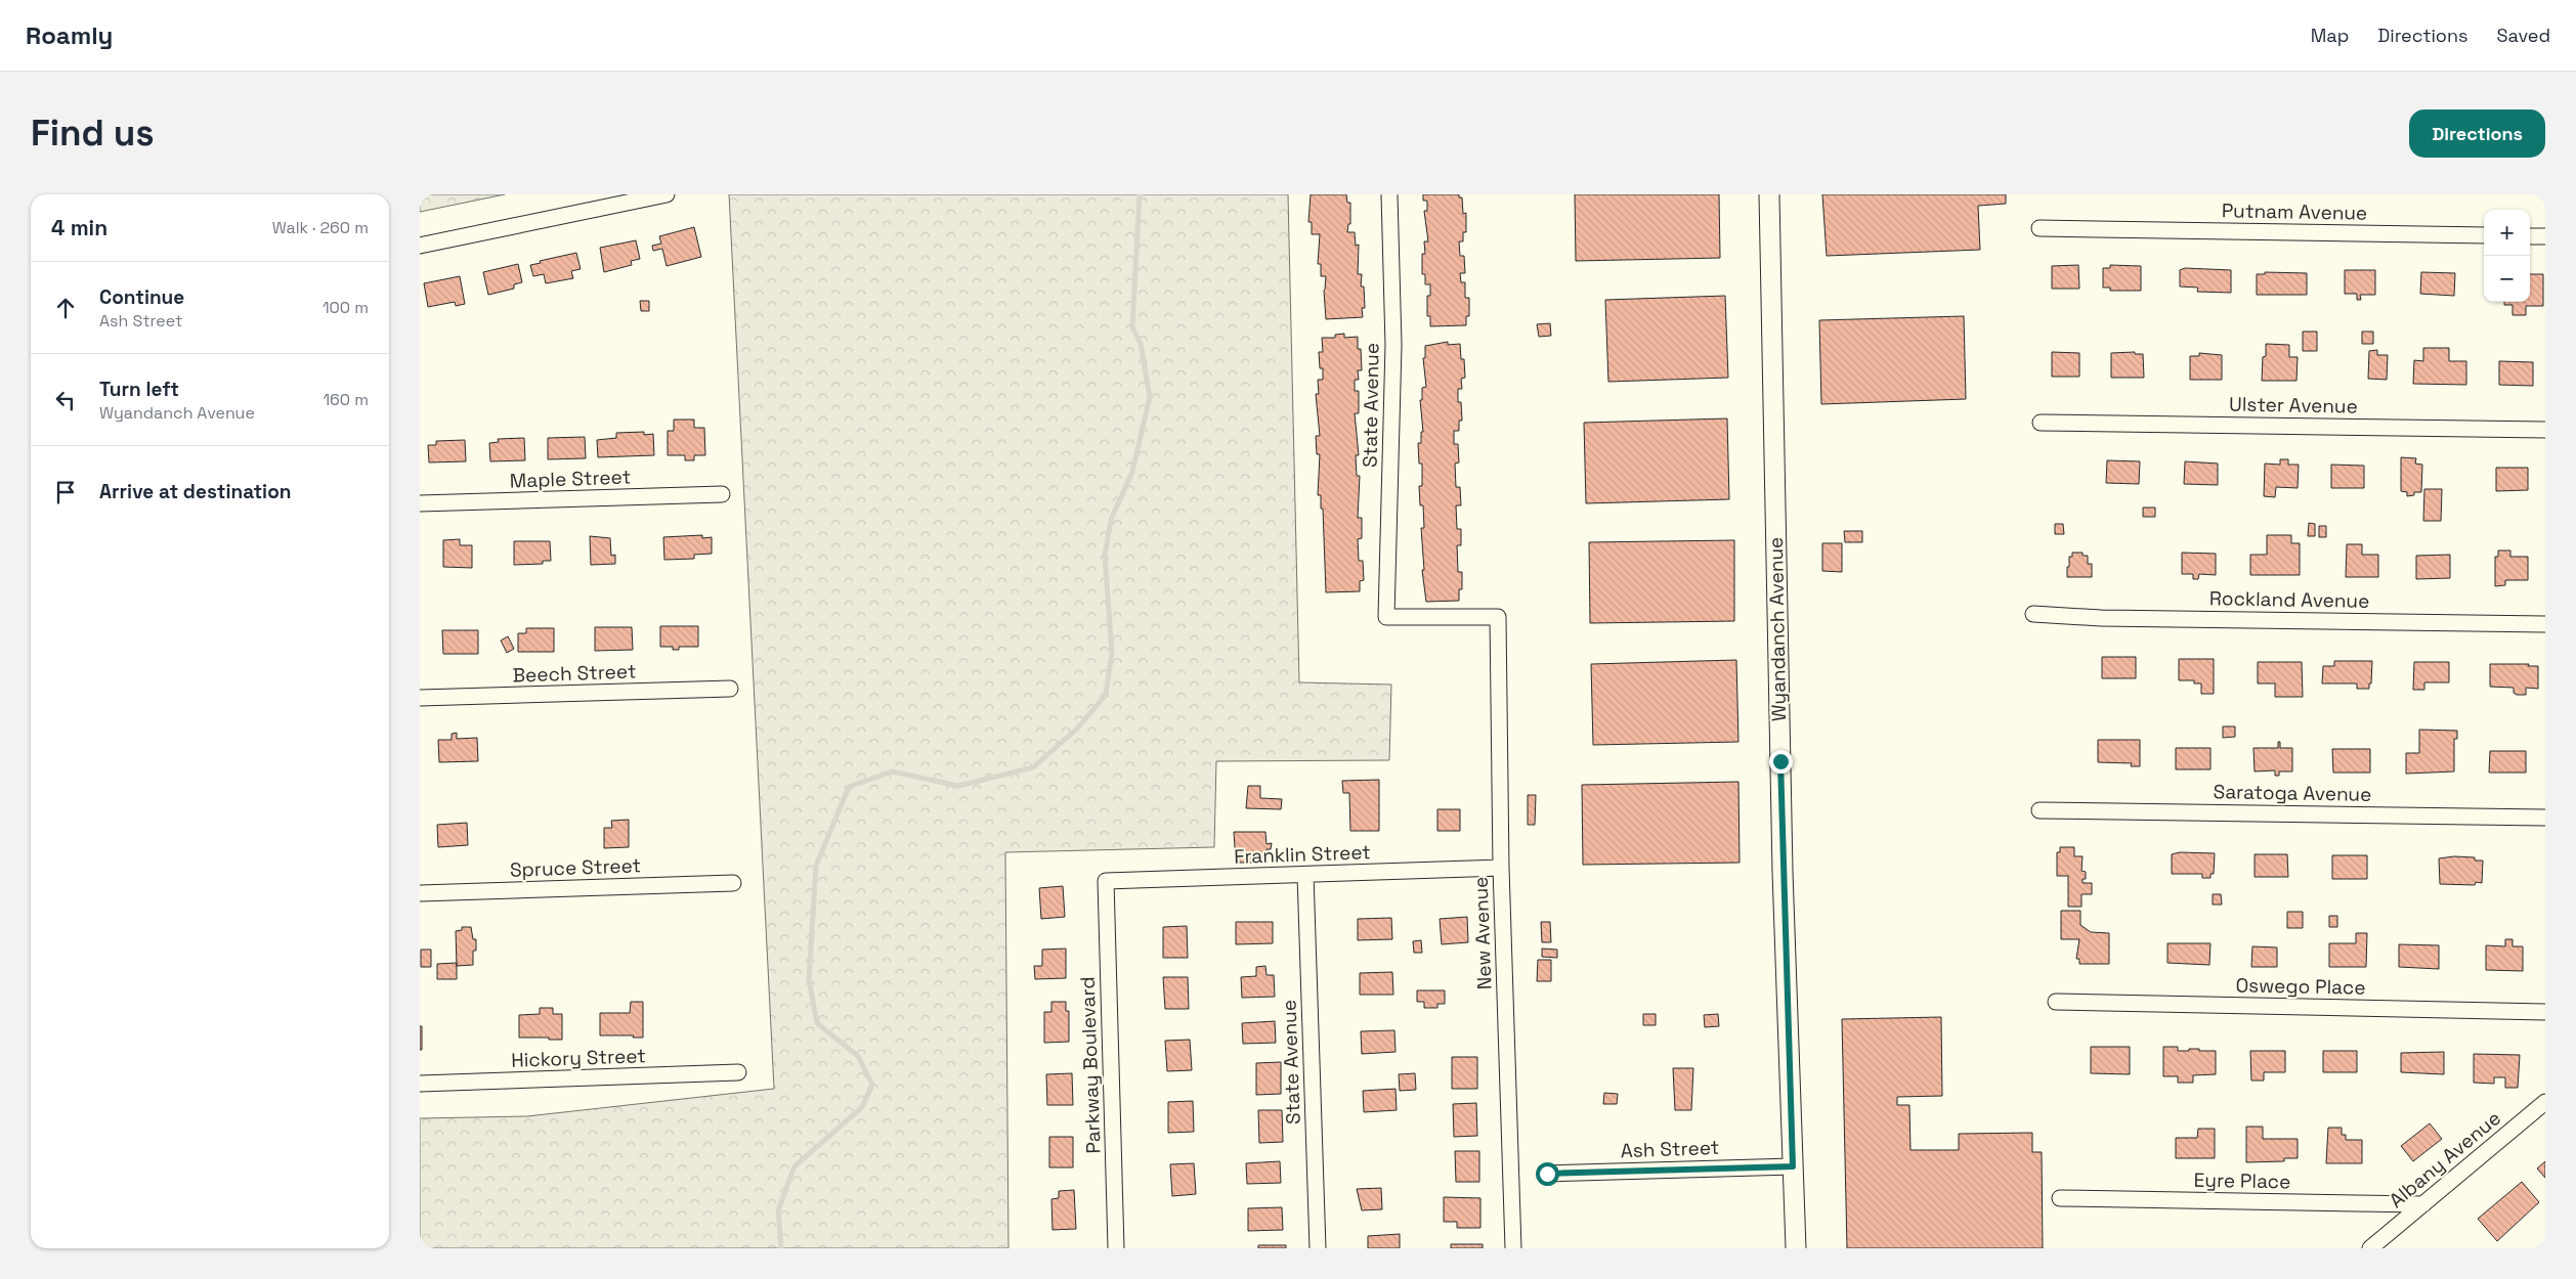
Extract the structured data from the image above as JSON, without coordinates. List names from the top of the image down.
{
  "streets": {
    "street": [
      "Putnam Avenue",
      "State Avenue",
      "Ulster Avenue",
      "Maple Street",
      "Rockland Avenue",
      "Wyandanch Avenue",
      "Beech Street",
      "Saratoga Avenue",
      "Franklin Street",
      "Spruce Street",
      "New Avenue",
      "Oswego Place",
      "Hickory Street",
      "Parkway Boulevard",
      "Ash Street",
      "Albany Avenue",
      "Eyre Place"
    ]
  },
  "crossings": [
    ["State Avenue", "Franklin Street"],
    ["State Avenue", "New Avenue"],
    ["Wyandanch Avenue", "Ash Street"],
    ["Franklin Street", "New Avenue"],
    ["Franklin Street", "Parkway Boulevard"],
    ["Albany Avenue", "Eyre Place"]
  ],
  "page": {
    "header": "Roamly",
    "nav": ["Map", "Directions", "Saved"],
    "buttons": "Directions",
    "title": "Find us",
    "heading": ["4 min", "Walk · 260 m"],
    "map_buttons": ["+", "−"],
    "list": [
      ["Continue", "Ash Street", "100 m"],
      ["Turn left", "Wyandanch Avenue", "160 m"],
      "Arrive at destination"
    ]
  }
}
